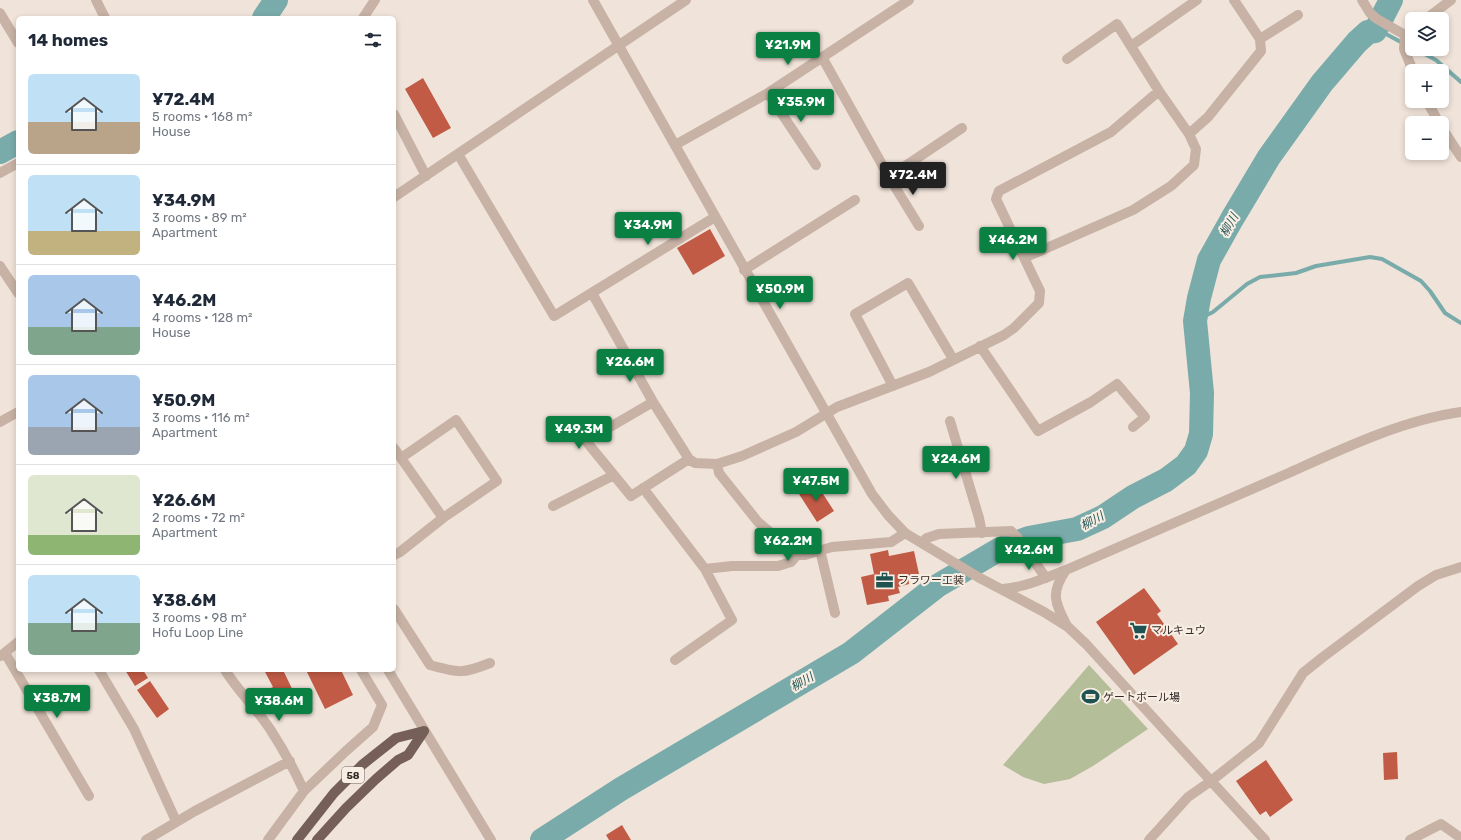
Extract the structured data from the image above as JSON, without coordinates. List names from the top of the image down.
{
  "streets": {
    "main road": ["58"]
  },
  "water": ["柳川"],
  "places": {
    "office": ["フラワー工装"],
    "supermarket": ["マルキュウ"],
    "sports": ["ゲートボール場"]
  },
  "page": {
    "map_buttons": ["+", "−"],
    "heading": "14 homes",
    "price": [
      "¥21.9M",
      "¥35.9M",
      "¥72.4M",
      "¥34.9M",
      "¥46.2M",
      "¥50.9M",
      "¥26.6M",
      "¥49.3M",
      "¥24.6M",
      "¥47.5M",
      "¥62.2M",
      "¥42.6M",
      "¥38.7M",
      "¥38.6M"
    ],
    "list": [
      {
        "name": "¥72.4M",
        "note": "5 rooms · 168 m² · House"
      },
      {
        "name": "¥34.9M",
        "note": "3 rooms · 89 m² · Apartment"
      },
      {
        "name": "¥46.2M",
        "note": "4 rooms · 128 m² · House"
      },
      {
        "name": "¥50.9M",
        "note": "3 rooms · 116 m² · Apartment"
      },
      {
        "name": "¥26.6M",
        "note": "2 rooms · 72 m² · Apartment"
      },
      {
        "name": "¥38.6M",
        "note": "3 rooms · 98 m² · Hofu Loop Line"
      }
    ]
  }
}
